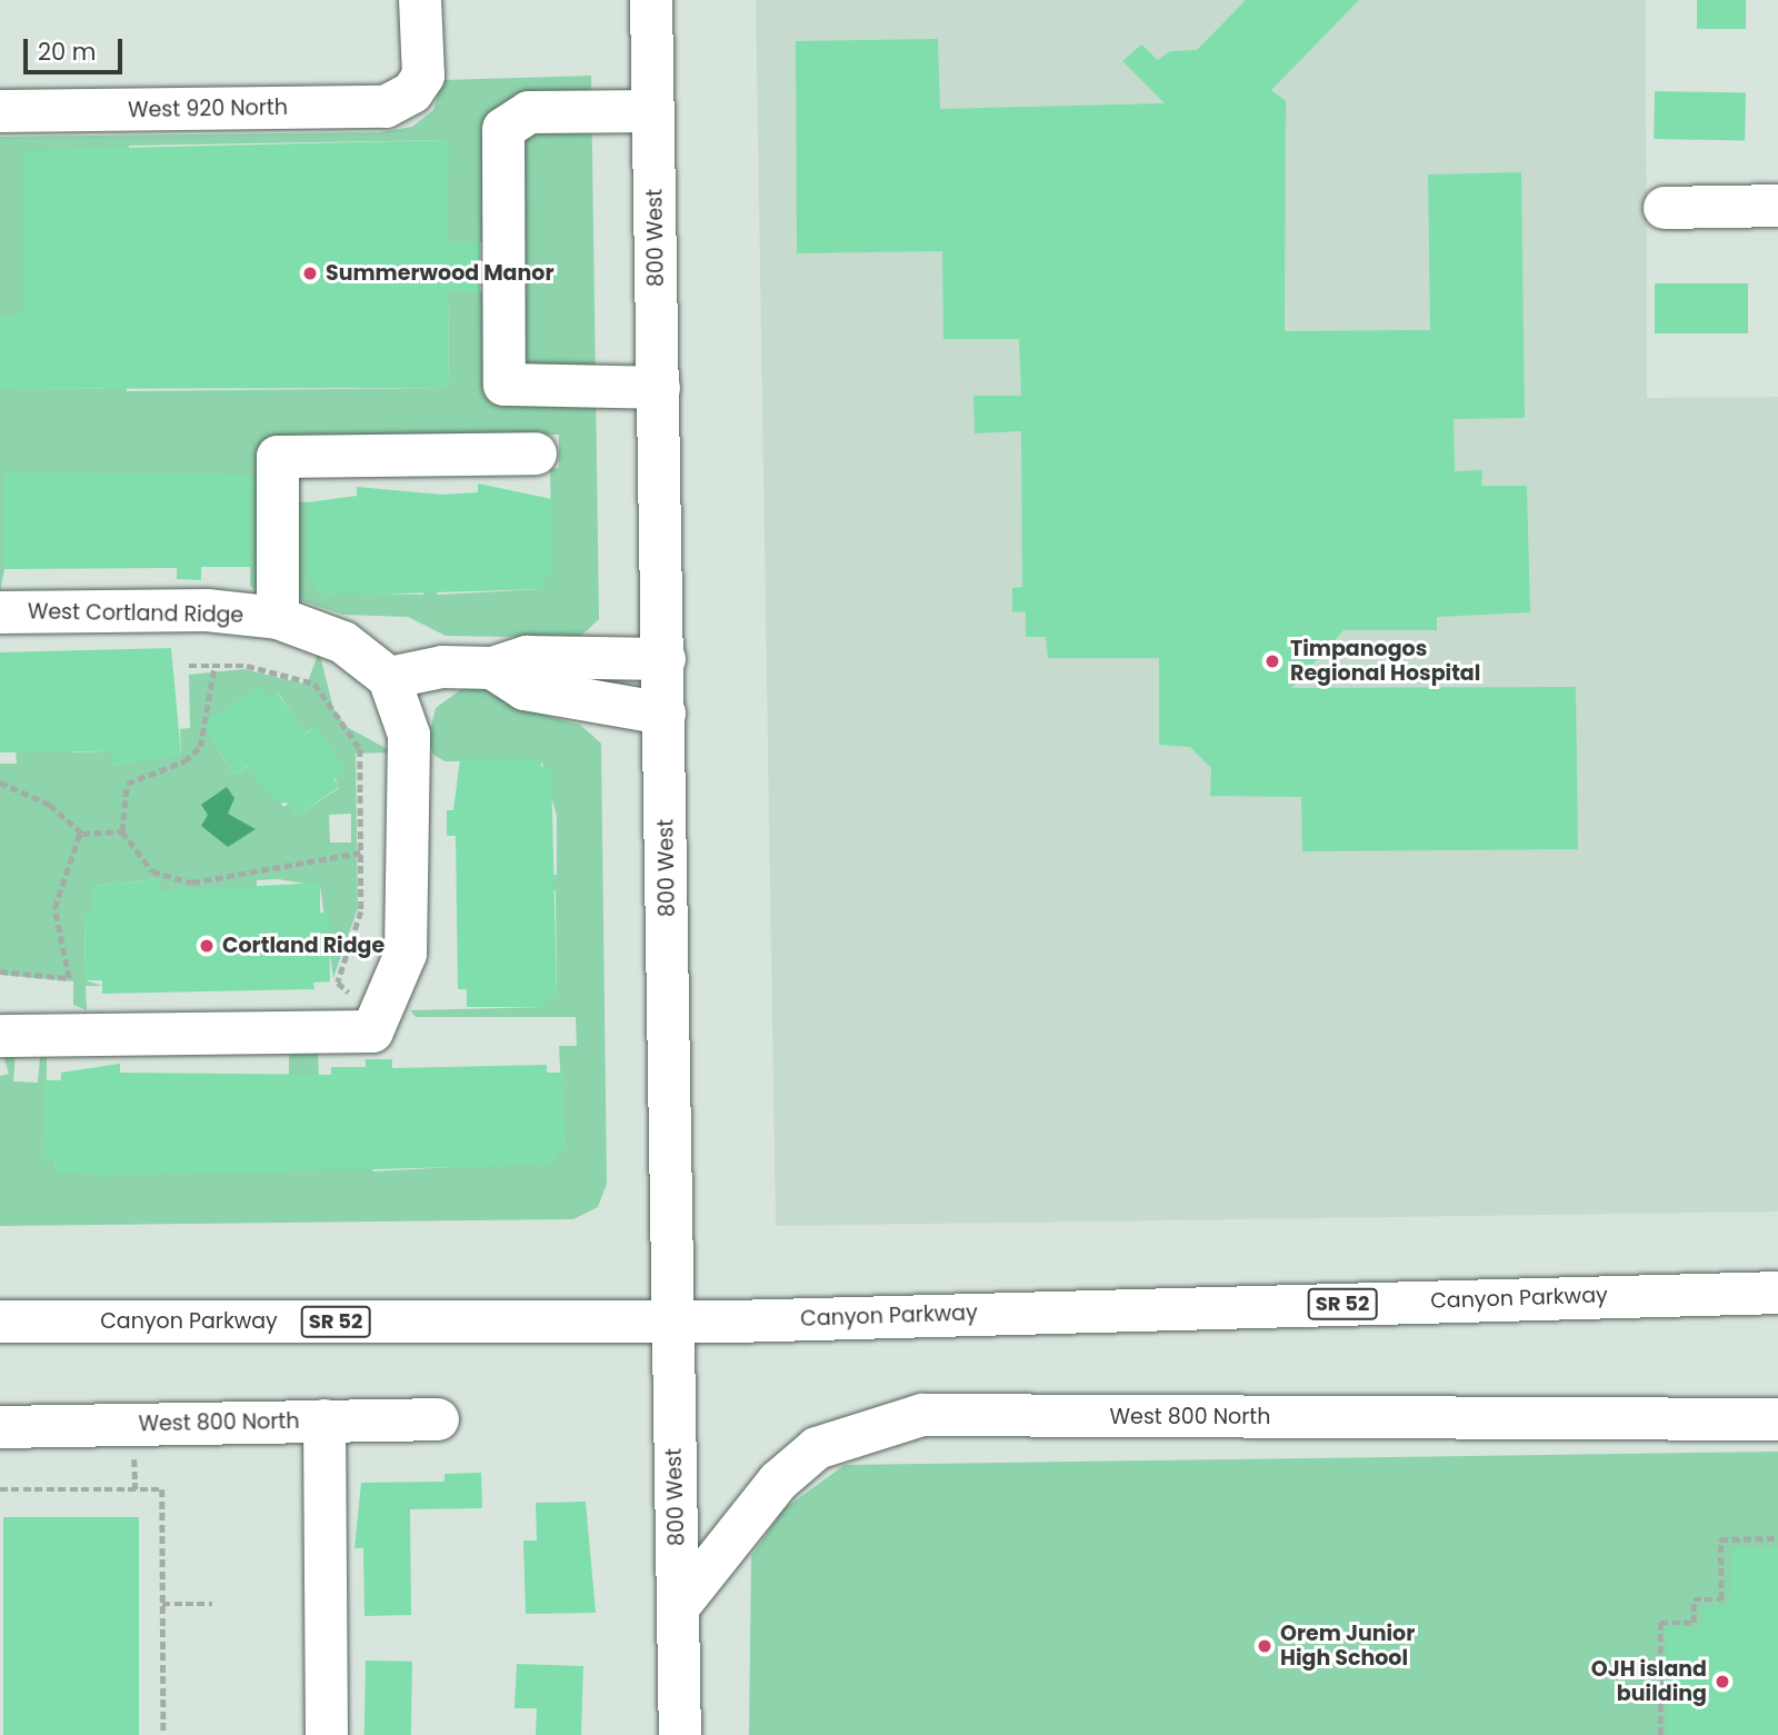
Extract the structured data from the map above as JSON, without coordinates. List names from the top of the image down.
{
  "streets": {
    "main road": [
      "West 920 North",
      "800 West",
      "West Cortland Ridge",
      "Canyon Parkway",
      "SR 52",
      "West 800 North"
    ]
  },
  "crossings": [
    ["800 West", "Canyon Parkway"],
    ["800 West", "West 800 North"]
  ],
  "places": [
    "Summerwood Manor",
    "Timpanogos Regional Hospital",
    "Cortland Ridge",
    "Orem Junior High School",
    "OJH island building"
  ],
  "scale_bar": "20 m"
}
